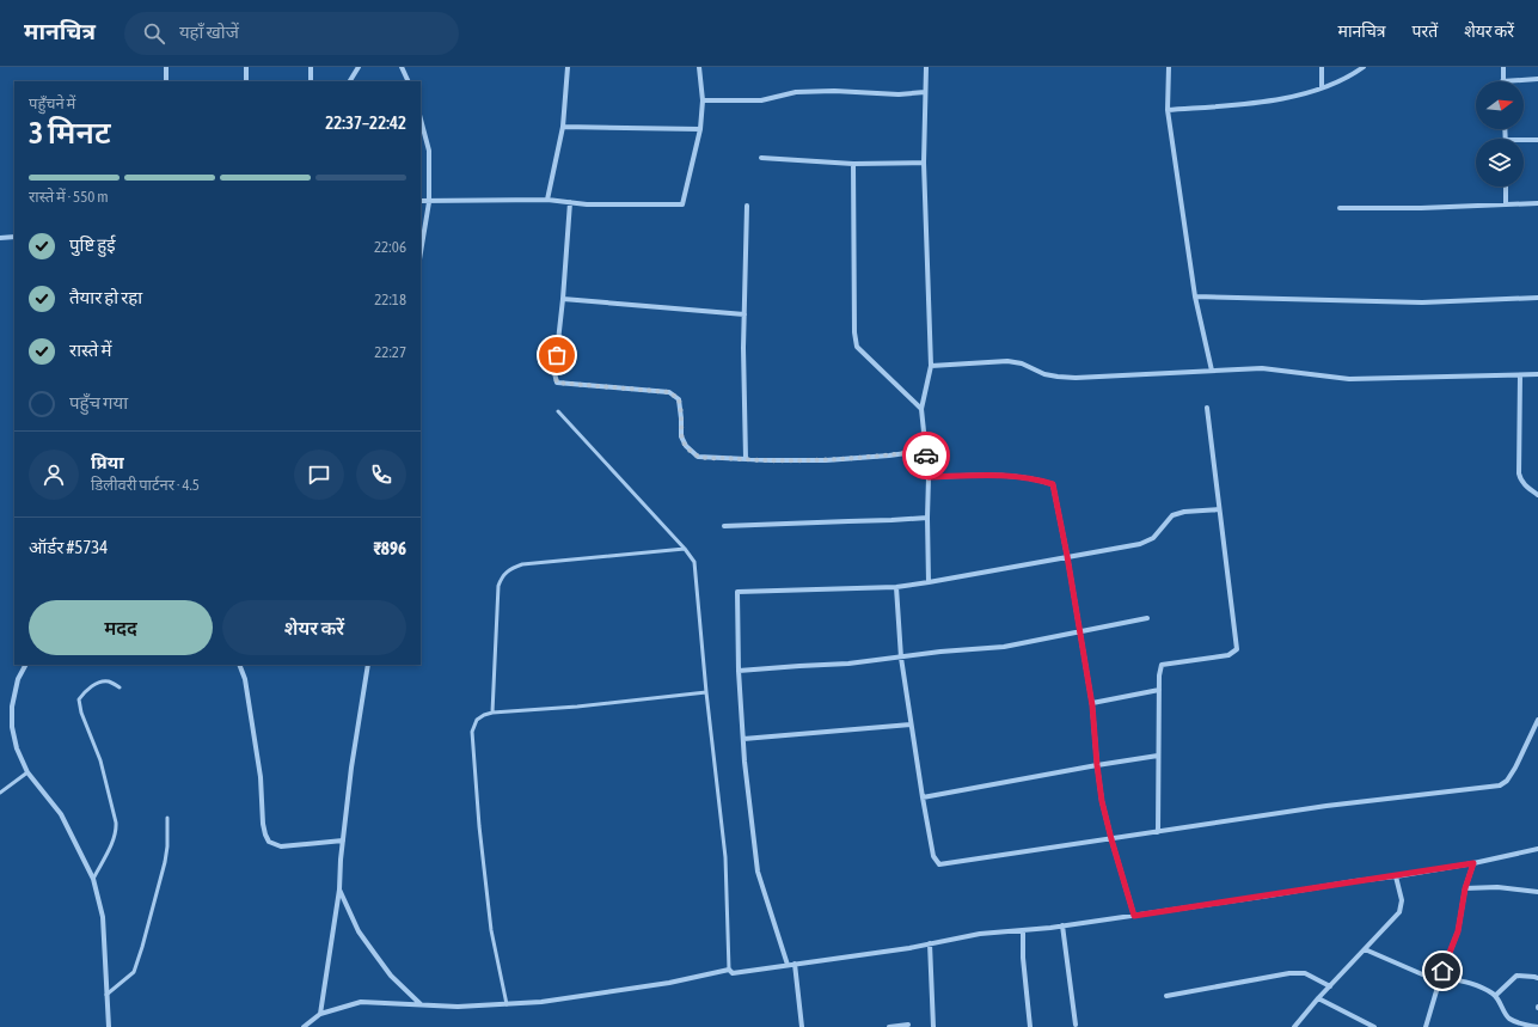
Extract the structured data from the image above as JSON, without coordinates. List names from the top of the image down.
{
  "north": "right",
  "page": {
    "header": "मानचित्र",
    "search": "यहाँ खोजें",
    "nav": ["मानचित्र", "परतें", "शेयर करें"],
    "heading": ["3 मिनट", "पहुँचने में", "22:37–22:42"],
    "panel": [
      "प्रिया",
      "डिलीवरी पार्टनर · 4.5",
      "ऑर्डर #5734",
      "₹896"
    ],
    "bar": "रास्ते में · 550 m",
    "list": [
      ["पुष्टि हुई", "22:06"],
      ["तैयार हो रहा", "22:18"],
      ["रास्ते में", "22:27"],
      "पहुँच गया"
    ],
    "buttons": ["मदद", "शेयर करें"]
  }
}
